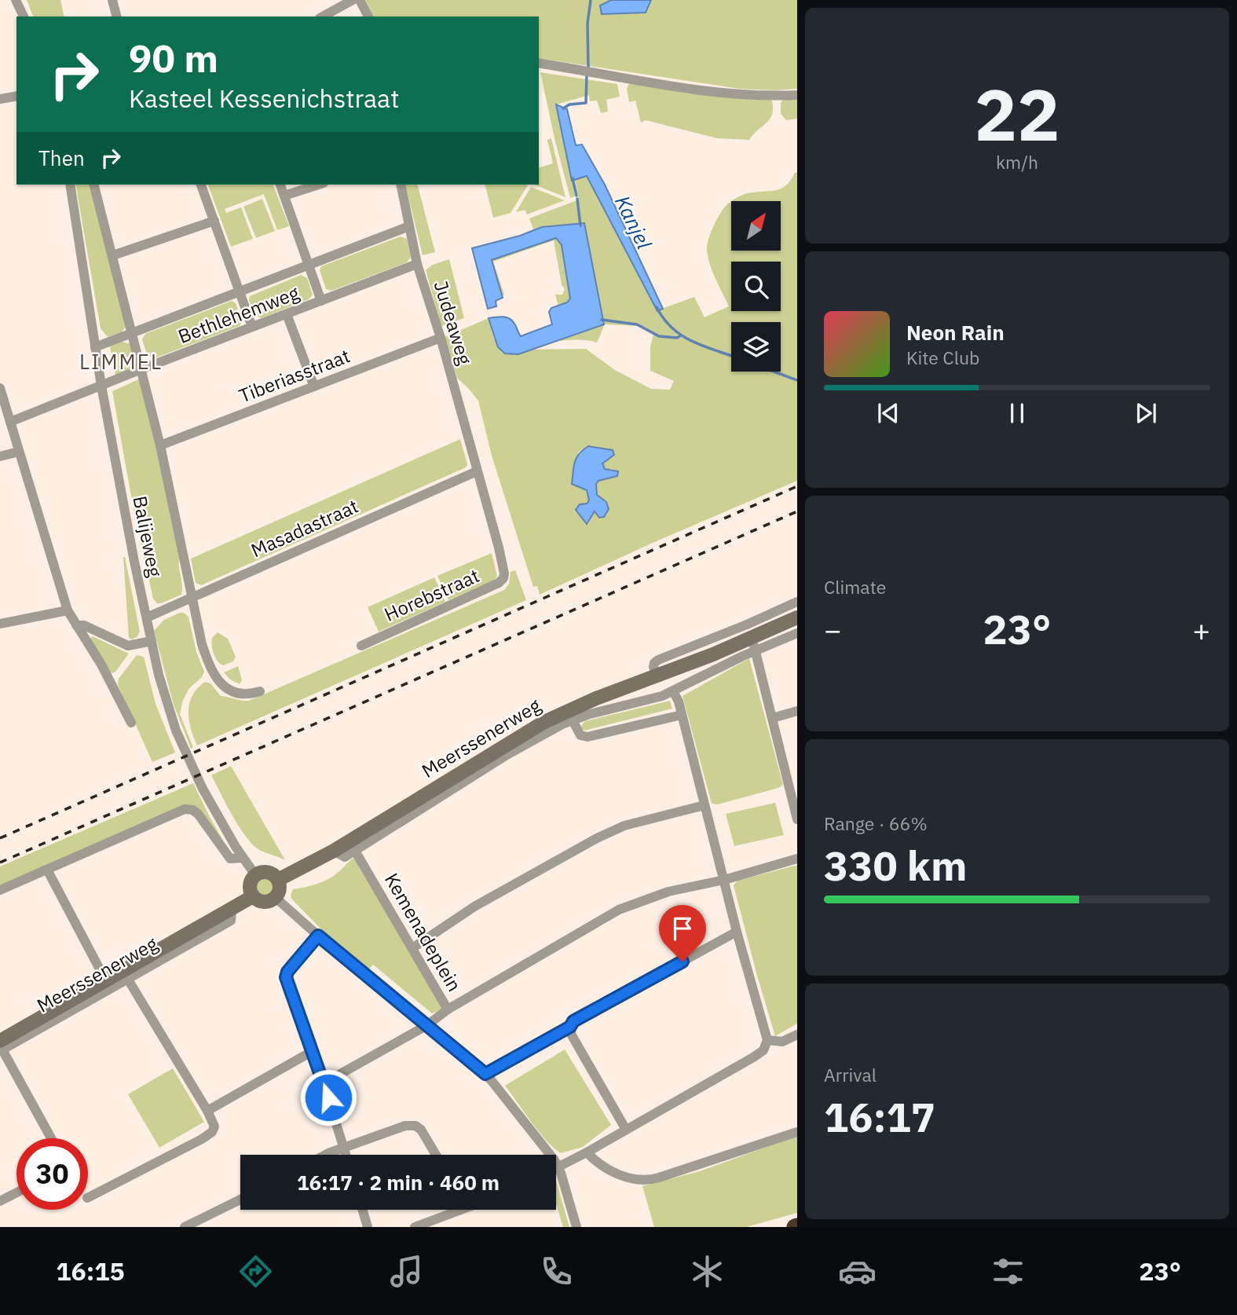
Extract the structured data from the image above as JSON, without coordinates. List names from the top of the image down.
{
  "streets": {
    "street": [
      "Bethlehemweg",
      "Judeaweg",
      "Tiberiasstraat",
      "Masadastraat",
      "Balijeweg",
      "Horebstraat",
      "Meerssenerweg",
      "Kemenadeplein"
    ]
  },
  "crossings": [
    ["Bethlehemweg", "Judeaweg"],
    ["Bethlehemweg", "Balijeweg"],
    ["Judeaweg", "Tiberiasstraat"],
    ["Judeaweg", "Masadastraat"],
    ["Judeaweg", "Horebstraat"],
    ["Tiberiasstraat", "Balijeweg"],
    ["Masadastraat", "Balijeweg"],
    ["Masadastraat", "Horebstraat"],
    ["Balijeweg", "Meerssenerweg"],
    ["Meerssenerweg", "Kemenadeplein"]
  ],
  "districts": ["LIMMEL"],
  "water": ["Kanjel"],
  "north": "top right",
  "page": {
    "tile": [
      ["22", "km/h"],
      "Climate",
      ["Range · 66%", "330 km"],
      ["Arrival", "16:17"]
    ],
    "turn": ["90 m", "Kasteel Kessenichstraat"],
    "then": "Then",
    "song": ["Neon Rain", "Kite Club"],
    "heat": ["−", "23°", "+"],
    "limit": "30",
    "trip": "16:17 · 2 min · 460 m",
    "tabs": ["16:15", "23°"]
  }
}
